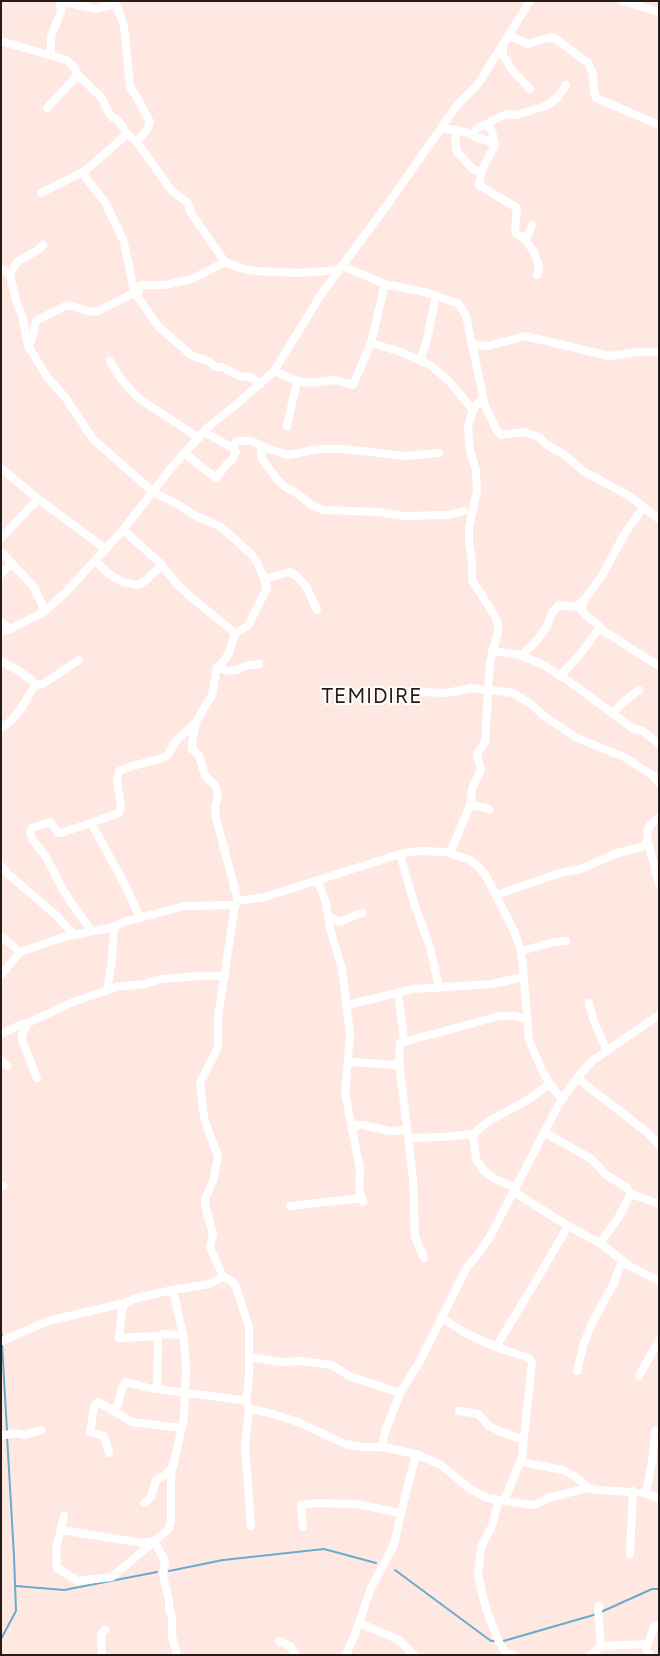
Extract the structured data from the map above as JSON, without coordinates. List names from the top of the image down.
{
  "districts": ["TEMIDIRE"]
}
